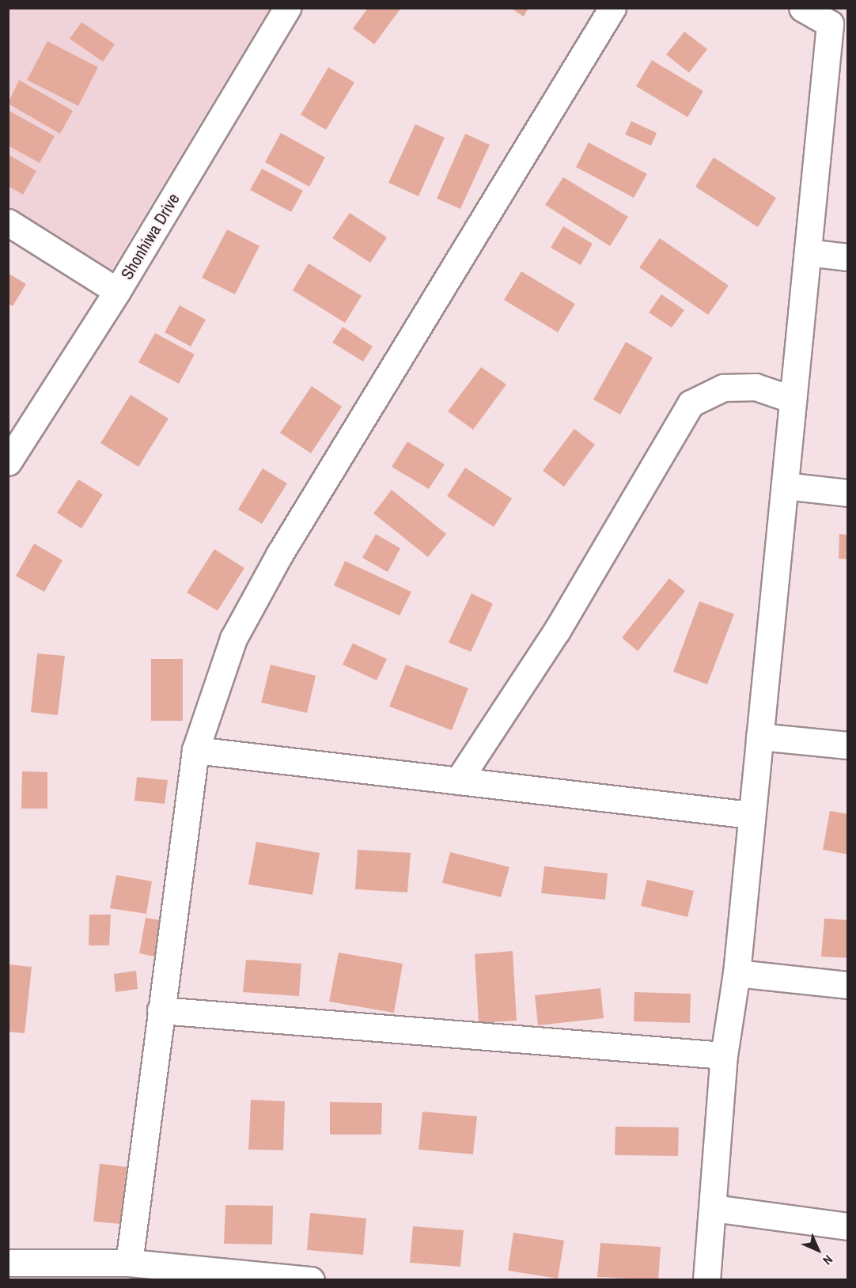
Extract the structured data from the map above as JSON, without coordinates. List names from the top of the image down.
{
  "streets": {
    "street": ["Shonhiwa Drive"]
  },
  "north": "bottom right"
}
